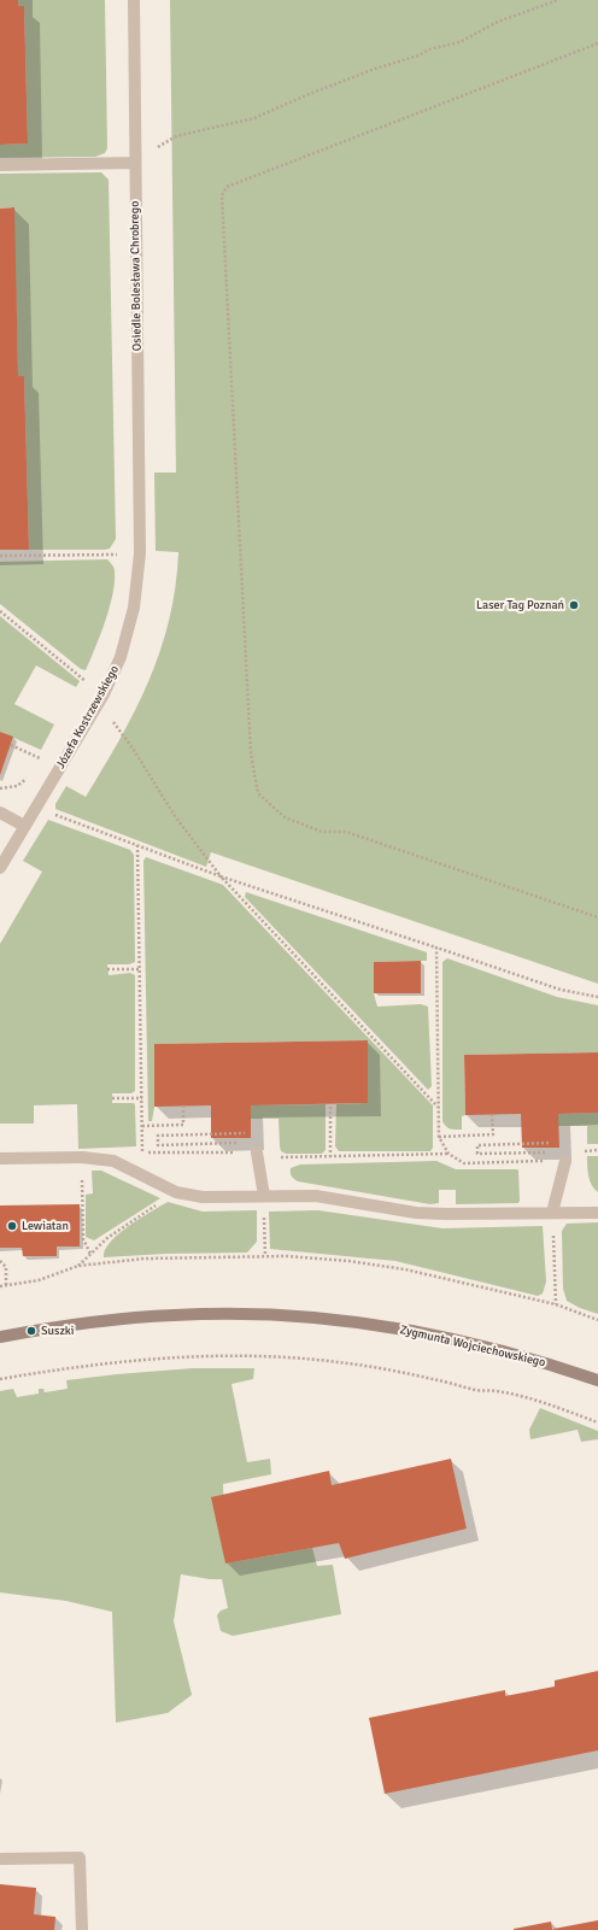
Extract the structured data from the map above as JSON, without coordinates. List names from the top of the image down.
{
  "streets": {
    "street": ["Osiedle Bolesława Chrobrego", "Józefa Kostrzewskiego", "Zygmunta Wojciechowskiego"]
  },
  "crossings": [
    ["Osiedle Bolesława Chrobrego", "Józefa Kostrzewskiego"]
  ],
  "places": ["Laser Tag Poznań", "Lewiatan", "Suszki"]
}
